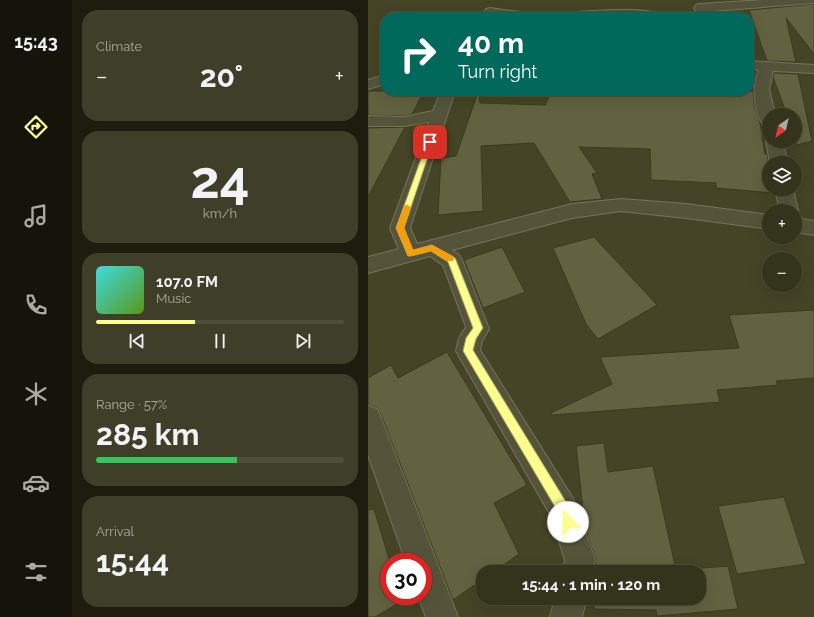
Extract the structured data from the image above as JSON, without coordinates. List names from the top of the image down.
{
  "north": "bottom left",
  "page": {
    "tabs": "15:43",
    "tile": [
      "Climate",
      ["24", "km/h"],
      ["Range · 57%", "285 km"],
      ["Arrival", "15:44"]
    ],
    "turn": ["40 m", "Turn right"],
    "heat": ["−", "20°", "+"],
    "map_buttons": ["+", "−"],
    "song": ["107.0 FM", "Music"],
    "limit": "30",
    "trip": "15:44 · 1 min · 120 m"
  }
}
